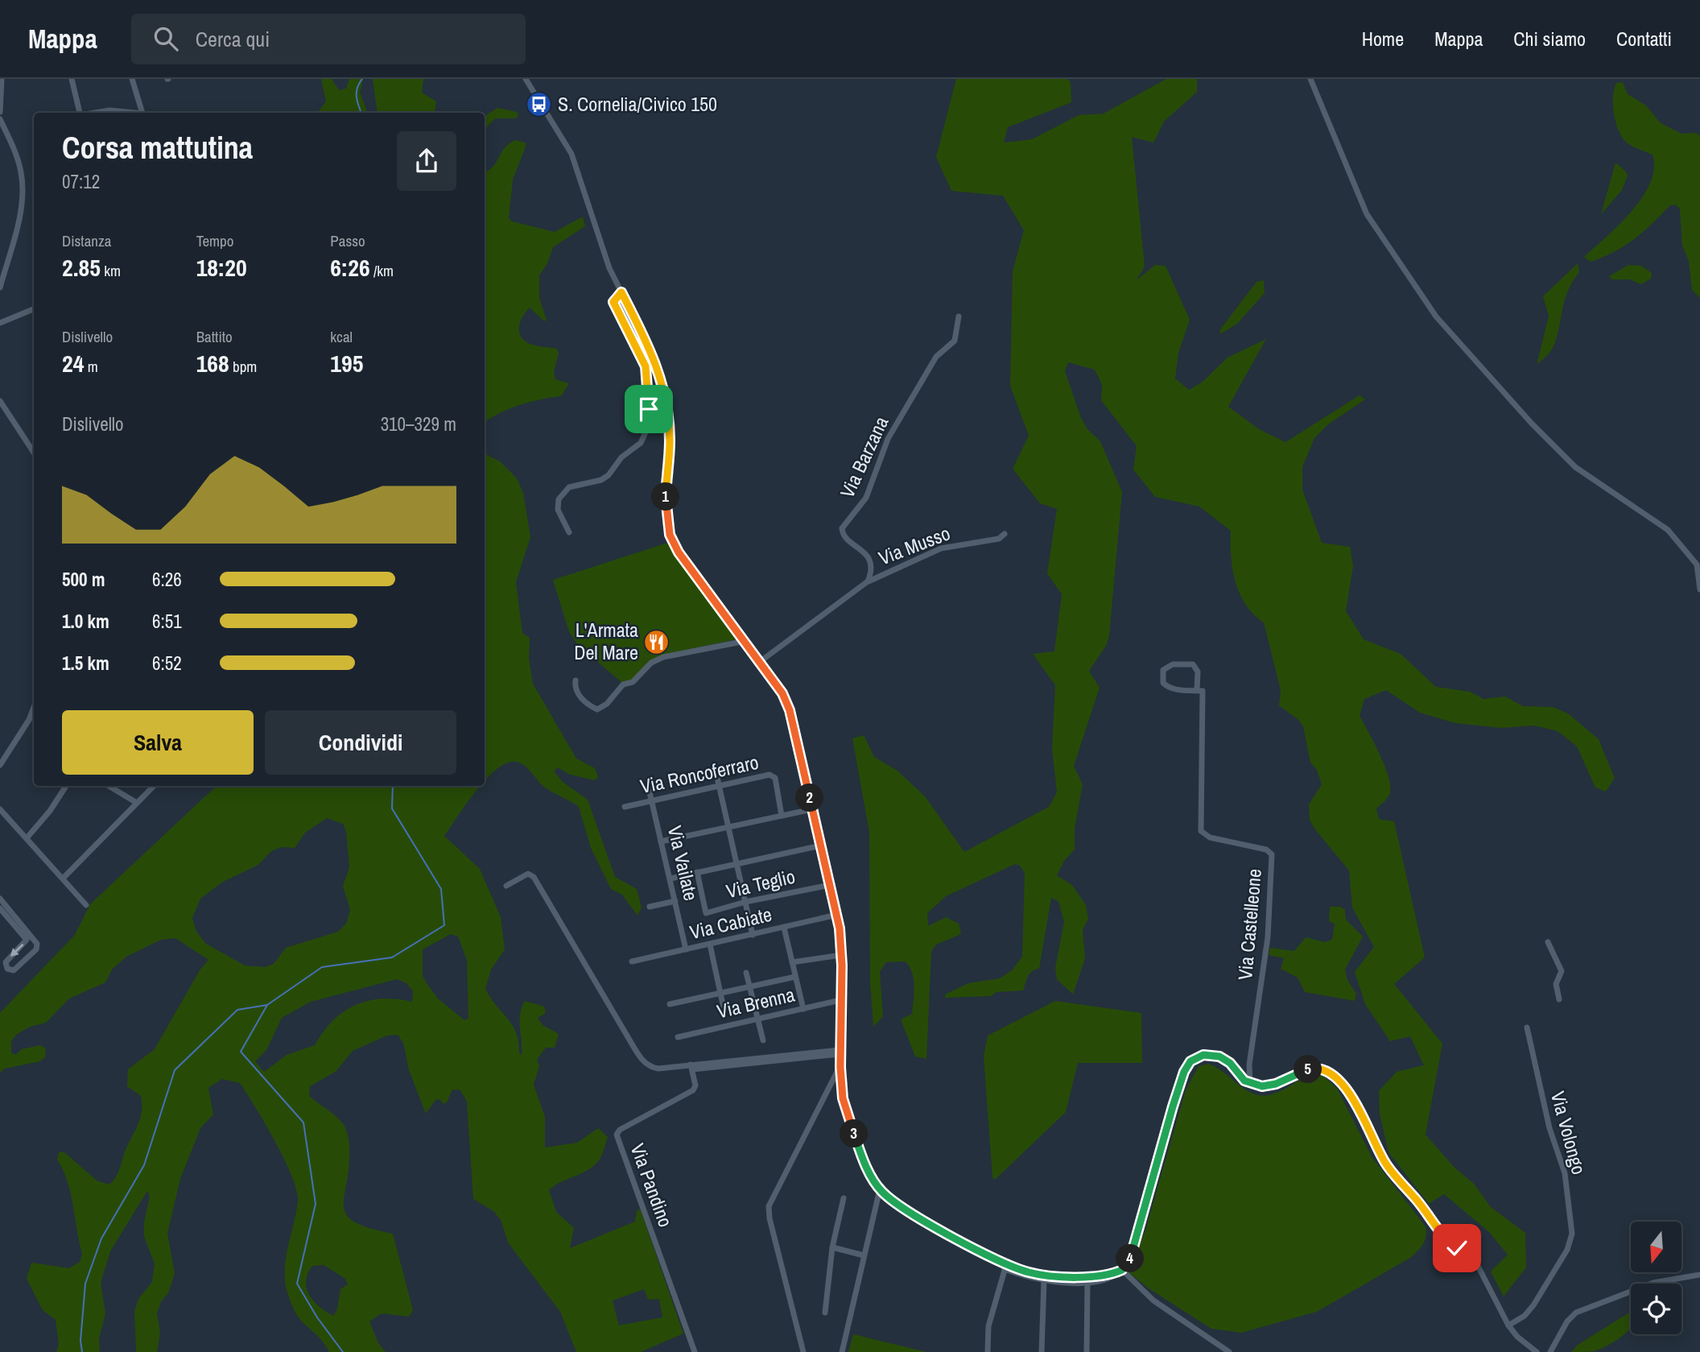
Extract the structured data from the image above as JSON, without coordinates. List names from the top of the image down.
{
  "streets": {
    "street": [
      "Via Barzana",
      "Via Musso",
      "Via Roncoferraro",
      "Via Vailate",
      "Via Teglio",
      "Via Cabiate",
      "Via Castelleone",
      "Via Brenna",
      "Via Volongo",
      "Via Pandino"
    ]
  },
  "crossings": [
    ["Via Barzana", "Via Musso"],
    ["Via Roncoferraro", "Via Vailate"],
    ["Via Vailate", "Via Cabiate"]
  ],
  "places": {
    "bus stop": ["S. Cornelia/Civico 150"],
    "restaurant": ["L'Armata Del Mare"]
  },
  "north": "bottom",
  "page": {
    "header": "Mappa",
    "search": "Cerca qui",
    "nav": [
      "Home",
      "Mappa",
      "Chi siamo",
      "Contatti"
    ],
    "heading": ["Corsa mattutina", "07:12"],
    "stats": [
      ["Distanza", "2.85 km"],
      ["Tempo", "18:20"],
      ["Passo", "6:26 /km"],
      ["Dislivello", "24 m"],
      ["Battito", "168 bpm"],
      ["kcal", "195"]
    ],
    "chart": ["Dislivello", "310–329 m"],
    "pins": [
      "1",
      "2",
      "5",
      "3",
      "4"
    ],
    "list": [
      {
        "name": "500 m",
        "note": "6:26"
      },
      {
        "name": "1.0 km",
        "note": "6:51"
      },
      {
        "name": "1.5 km",
        "note": "6:52"
      }
    ],
    "buttons": ["Salva", "Condividi"]
  }
}
